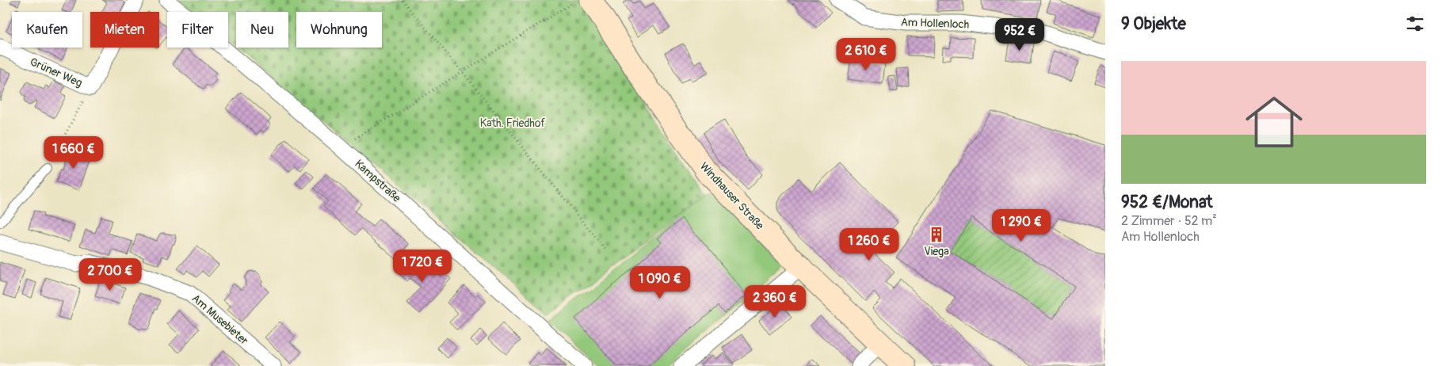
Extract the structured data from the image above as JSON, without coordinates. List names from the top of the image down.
{
  "streets": {
    "main road": ["Windhauser Straße"],
    "street": [
      "Am Hollenloch",
      "Grüner Weg",
      "Kampstraße",
      "Am Musebieter"
    ]
  },
  "parks": ["Kath. Friedhof"],
  "places": {
    "building": ["Viega"]
  },
  "page": {
    "heading": "9 Objekte",
    "chip": [
      "Kaufen",
      "Mieten",
      "Filter",
      "Neu",
      "Wohnung"
    ],
    "price": [
      "952 €",
      "2 610 €",
      "1 660 €",
      "1 290 €",
      "1 260 €",
      "1 720 €",
      "2 700 €",
      "1 090 €",
      "2 360 €"
    ],
    "list": [
      {
        "name": "952 €/Monat",
        "note": "2 Zimmer · 52 m² · Am Hollenloch"
      }
    ]
  }
}
